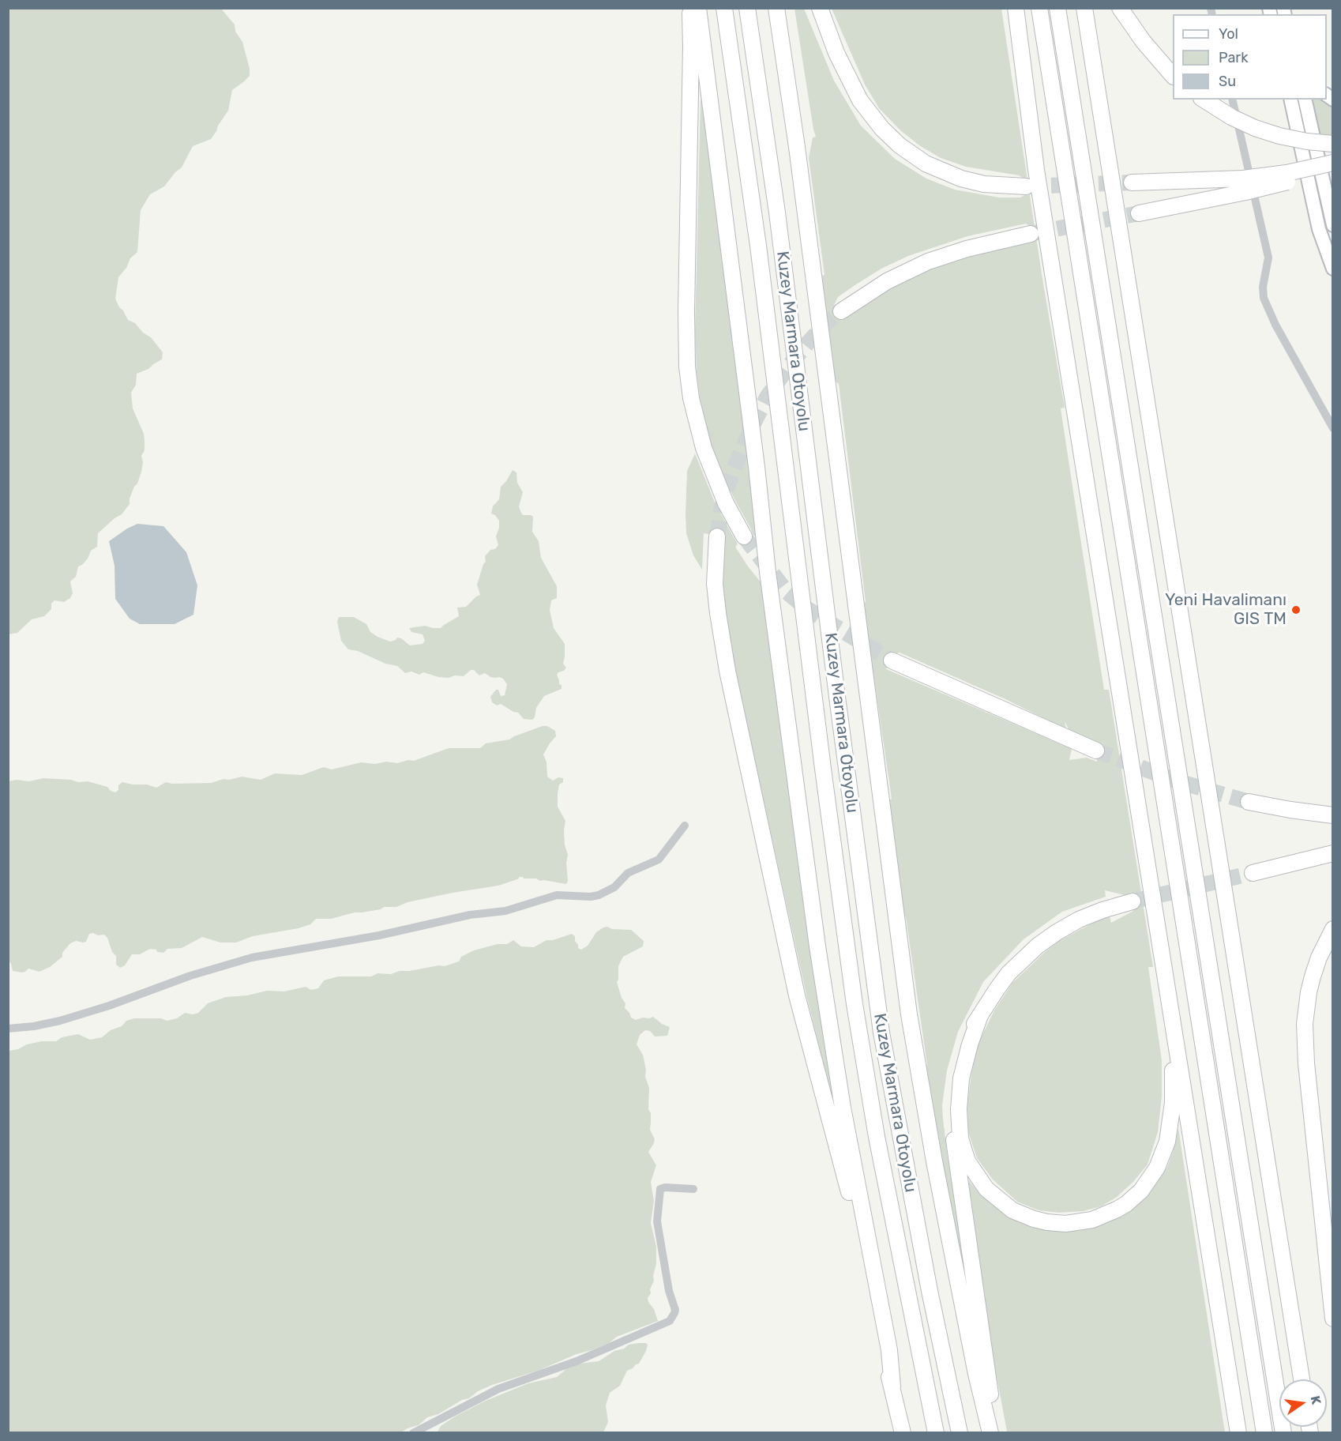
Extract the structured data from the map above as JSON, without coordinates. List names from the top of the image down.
{
  "streets": {
    "highway": ["Kuzey Marmara Otoyolu"]
  },
  "places": ["Yeni Havalimanı GIS TM"],
  "legend": ["Yol", "Park", "Su"],
  "north": "right"
}
